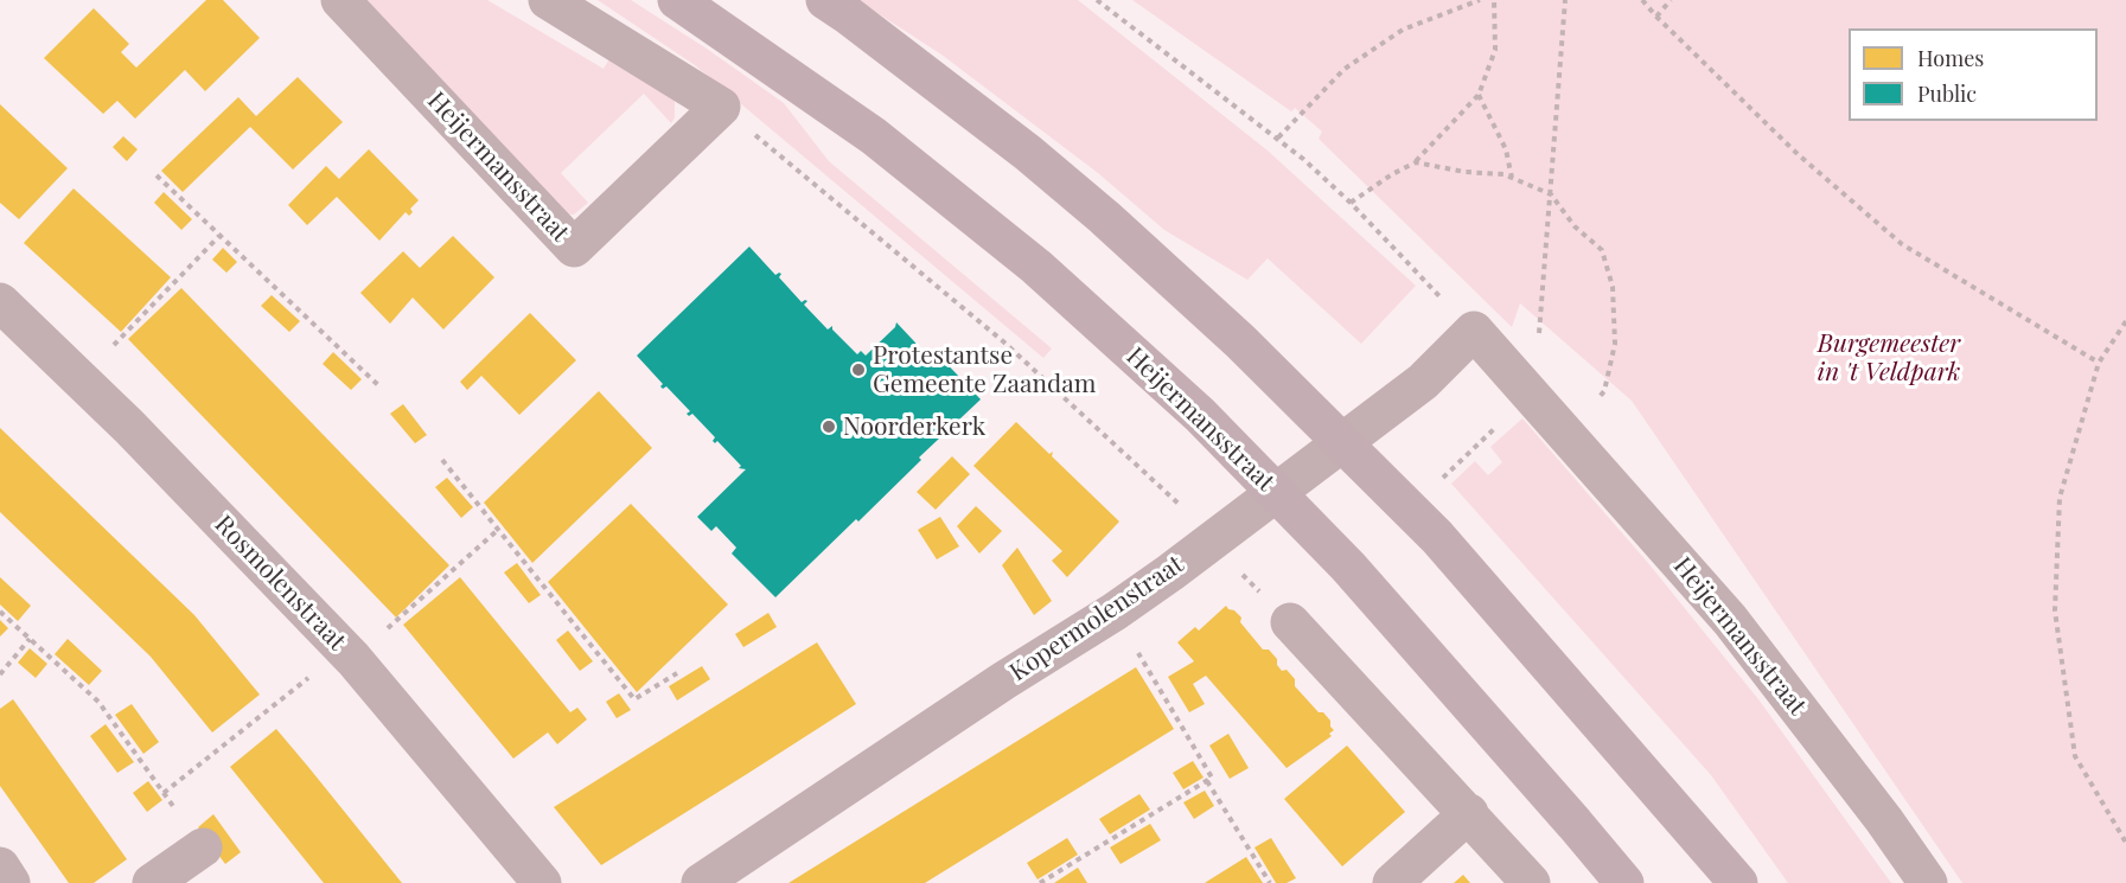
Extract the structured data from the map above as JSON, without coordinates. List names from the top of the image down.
{
  "streets": {
    "main road": ["Heijermansstraat"],
    "street": ["Rosmolenstraat", "Kopermolenstraat"]
  },
  "crossings": [
    ["Heijermansstraat", "Kopermolenstraat"]
  ],
  "parks": ["Burgemeester in 't Veldpark"],
  "places": ["Protestantse Gemeente Zaandam", "Noorderkerk"],
  "legend": ["Homes", "Public"]
}
